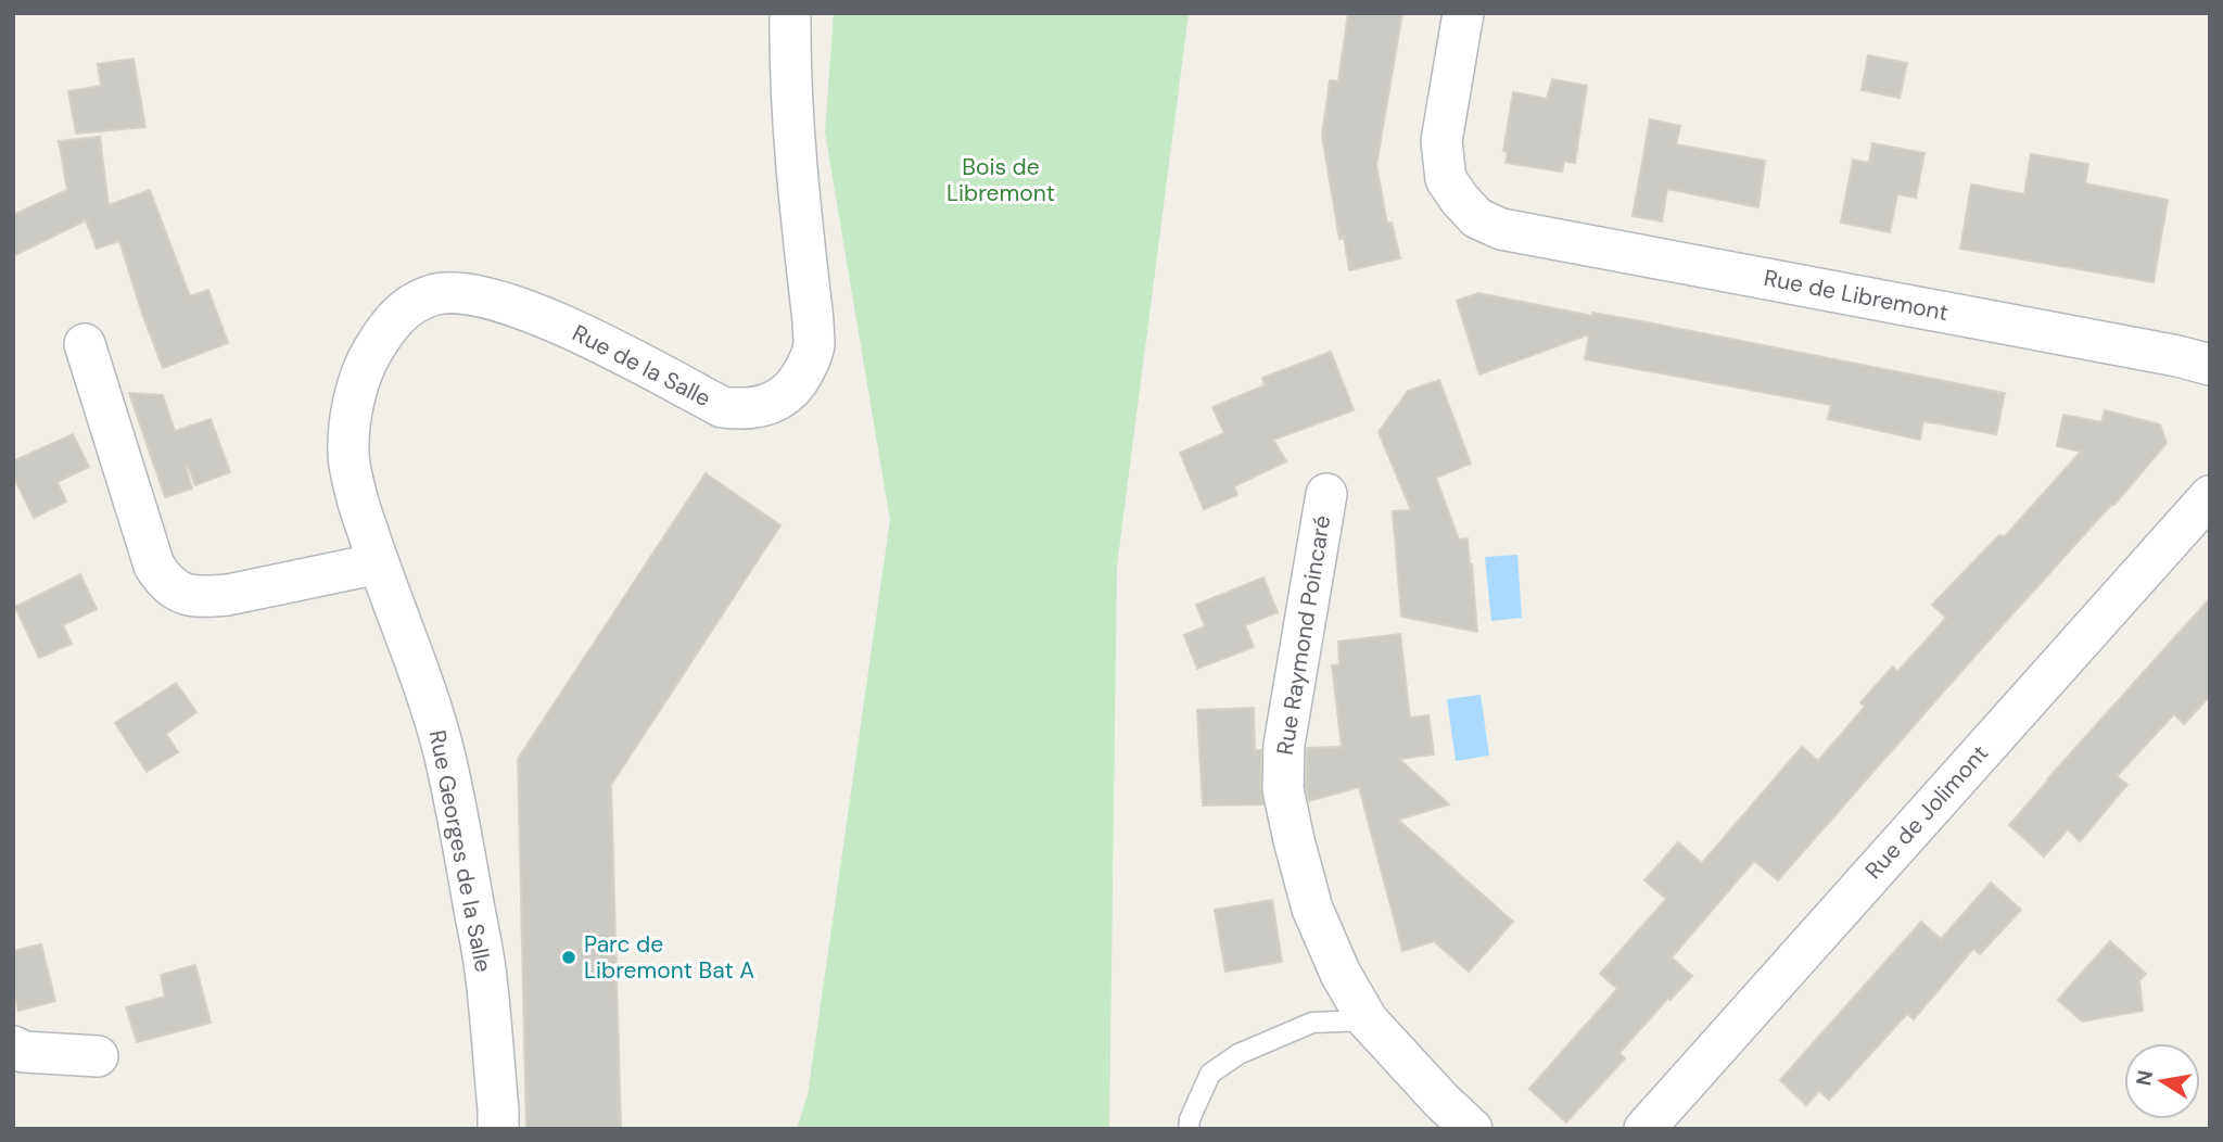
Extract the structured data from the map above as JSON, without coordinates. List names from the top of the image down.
{
  "streets": {
    "street": [
      "Rue de Libremont",
      "Rue de la Salle",
      "Rue Raymond Poincaré",
      "Rue de Jolimont",
      "Rue Georges de la Salle"
    ]
  },
  "crossings": [
    ["Rue de la Salle", "Rue Georges de la Salle"]
  ],
  "parks": ["Bois de Libremont"],
  "places": ["Parc de Libremont Bat A"],
  "north": "left"
}
